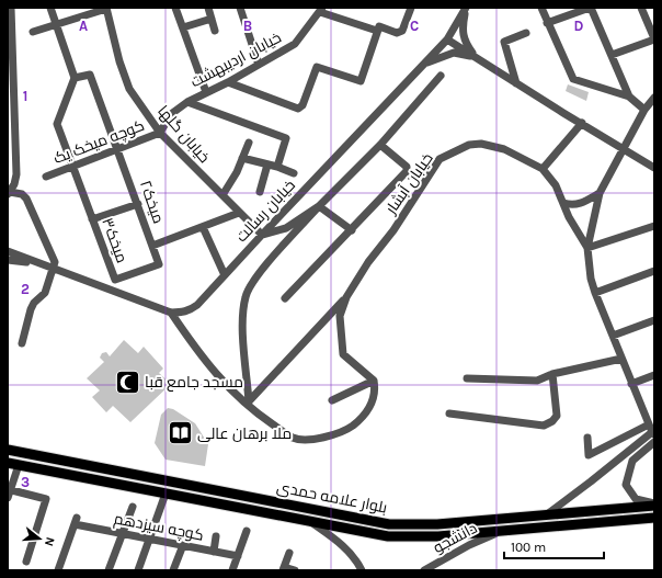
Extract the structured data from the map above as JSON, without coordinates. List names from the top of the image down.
{
  "streets": {
    "main road": ["بلوار علامه حمدی"],
    "street": [
      "خیابان اردیبهشت",
      "خیابان گلها",
      "کوچه میخک یک",
      "خیابان آبشار",
      "میخک۲",
      "خیابان رسالت",
      "میخک۳",
      "کوچه سیزدهم",
      "دانشجو"
    ]
  },
  "crossings": [
    ["خیابان اردیبهشت", "خیابان گلها"],
    ["خیابان اردیبهشت", "کوچه میخک یک"],
    ["خیابان گلها", "کوچه میخک یک"],
    ["خیابان گلها", "خیابان رسالت"],
    ["کوچه میخک یک", "میخک۲"],
    ["کوچه میخک یک", "میخک۳"],
    ["میخک۲", "میخک۳"],
    ["بلوار علامه حمدی", "دانشجو"]
  ],
  "places": {
    "mosque": ["مسجد جامع قبا"],
    "library": ["ملا برهان عالی"]
  },
  "scale_bar": "100 m",
  "north": "right",
  "grid": {
    "columns": [
      "A",
      "B",
      "C",
      "D"
    ],
    "rows": ["1", "2", "3"]
  }
}
